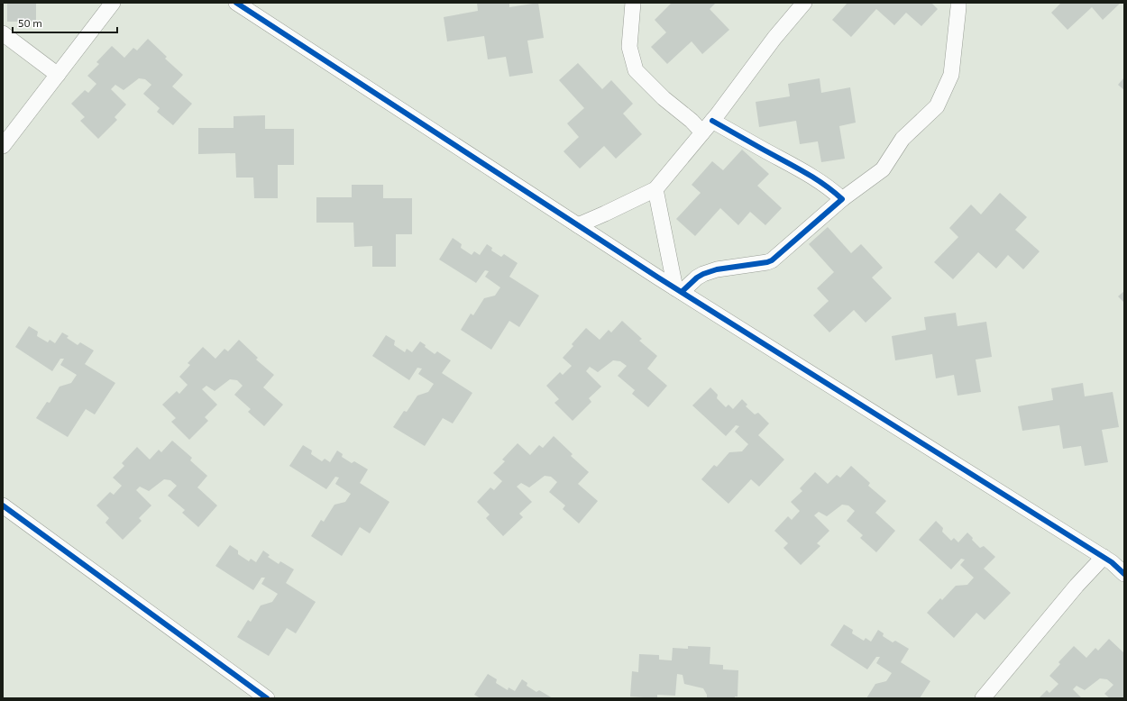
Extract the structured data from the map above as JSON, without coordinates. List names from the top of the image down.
{
  "scale_bar": "50 m"
}
